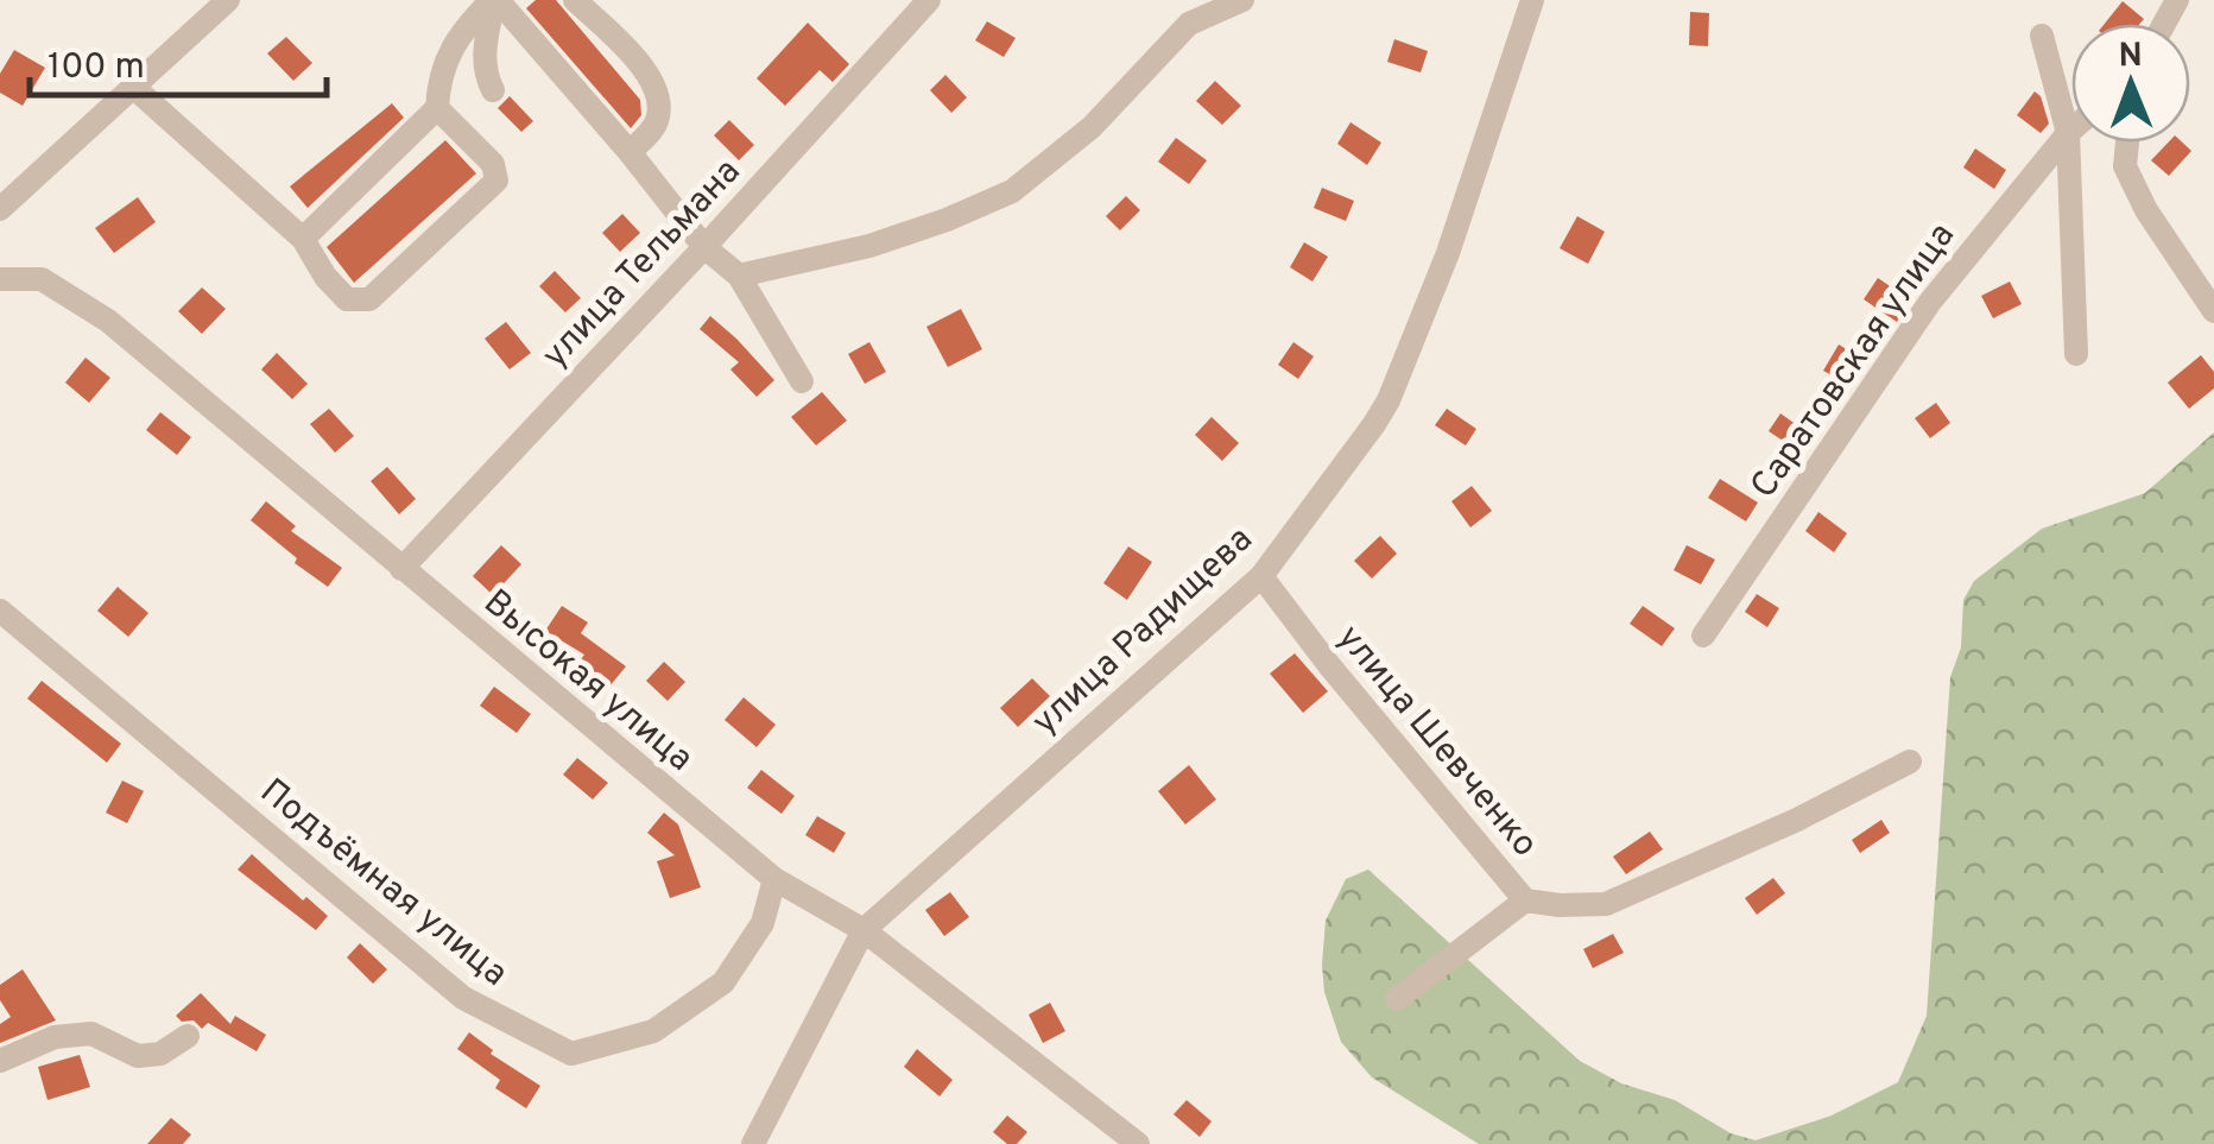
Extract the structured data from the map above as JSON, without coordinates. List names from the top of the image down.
{
  "streets": {
    "street": [
      "улица Тельмана",
      "Саратовская улица",
      "улица Радищева",
      "Высокая улица",
      "улица Шевченко",
      "Подъёмная улица"
    ]
  },
  "crossings": [
    ["улица Тельмана", "Высокая улица"],
    ["улица Радищева", "Высокая улица"],
    ["улица Радищева", "улица Шевченко"],
    ["Высокая улица", "Подъёмная улица"]
  ],
  "scale_bar": "100 m",
  "north": "top"
}
